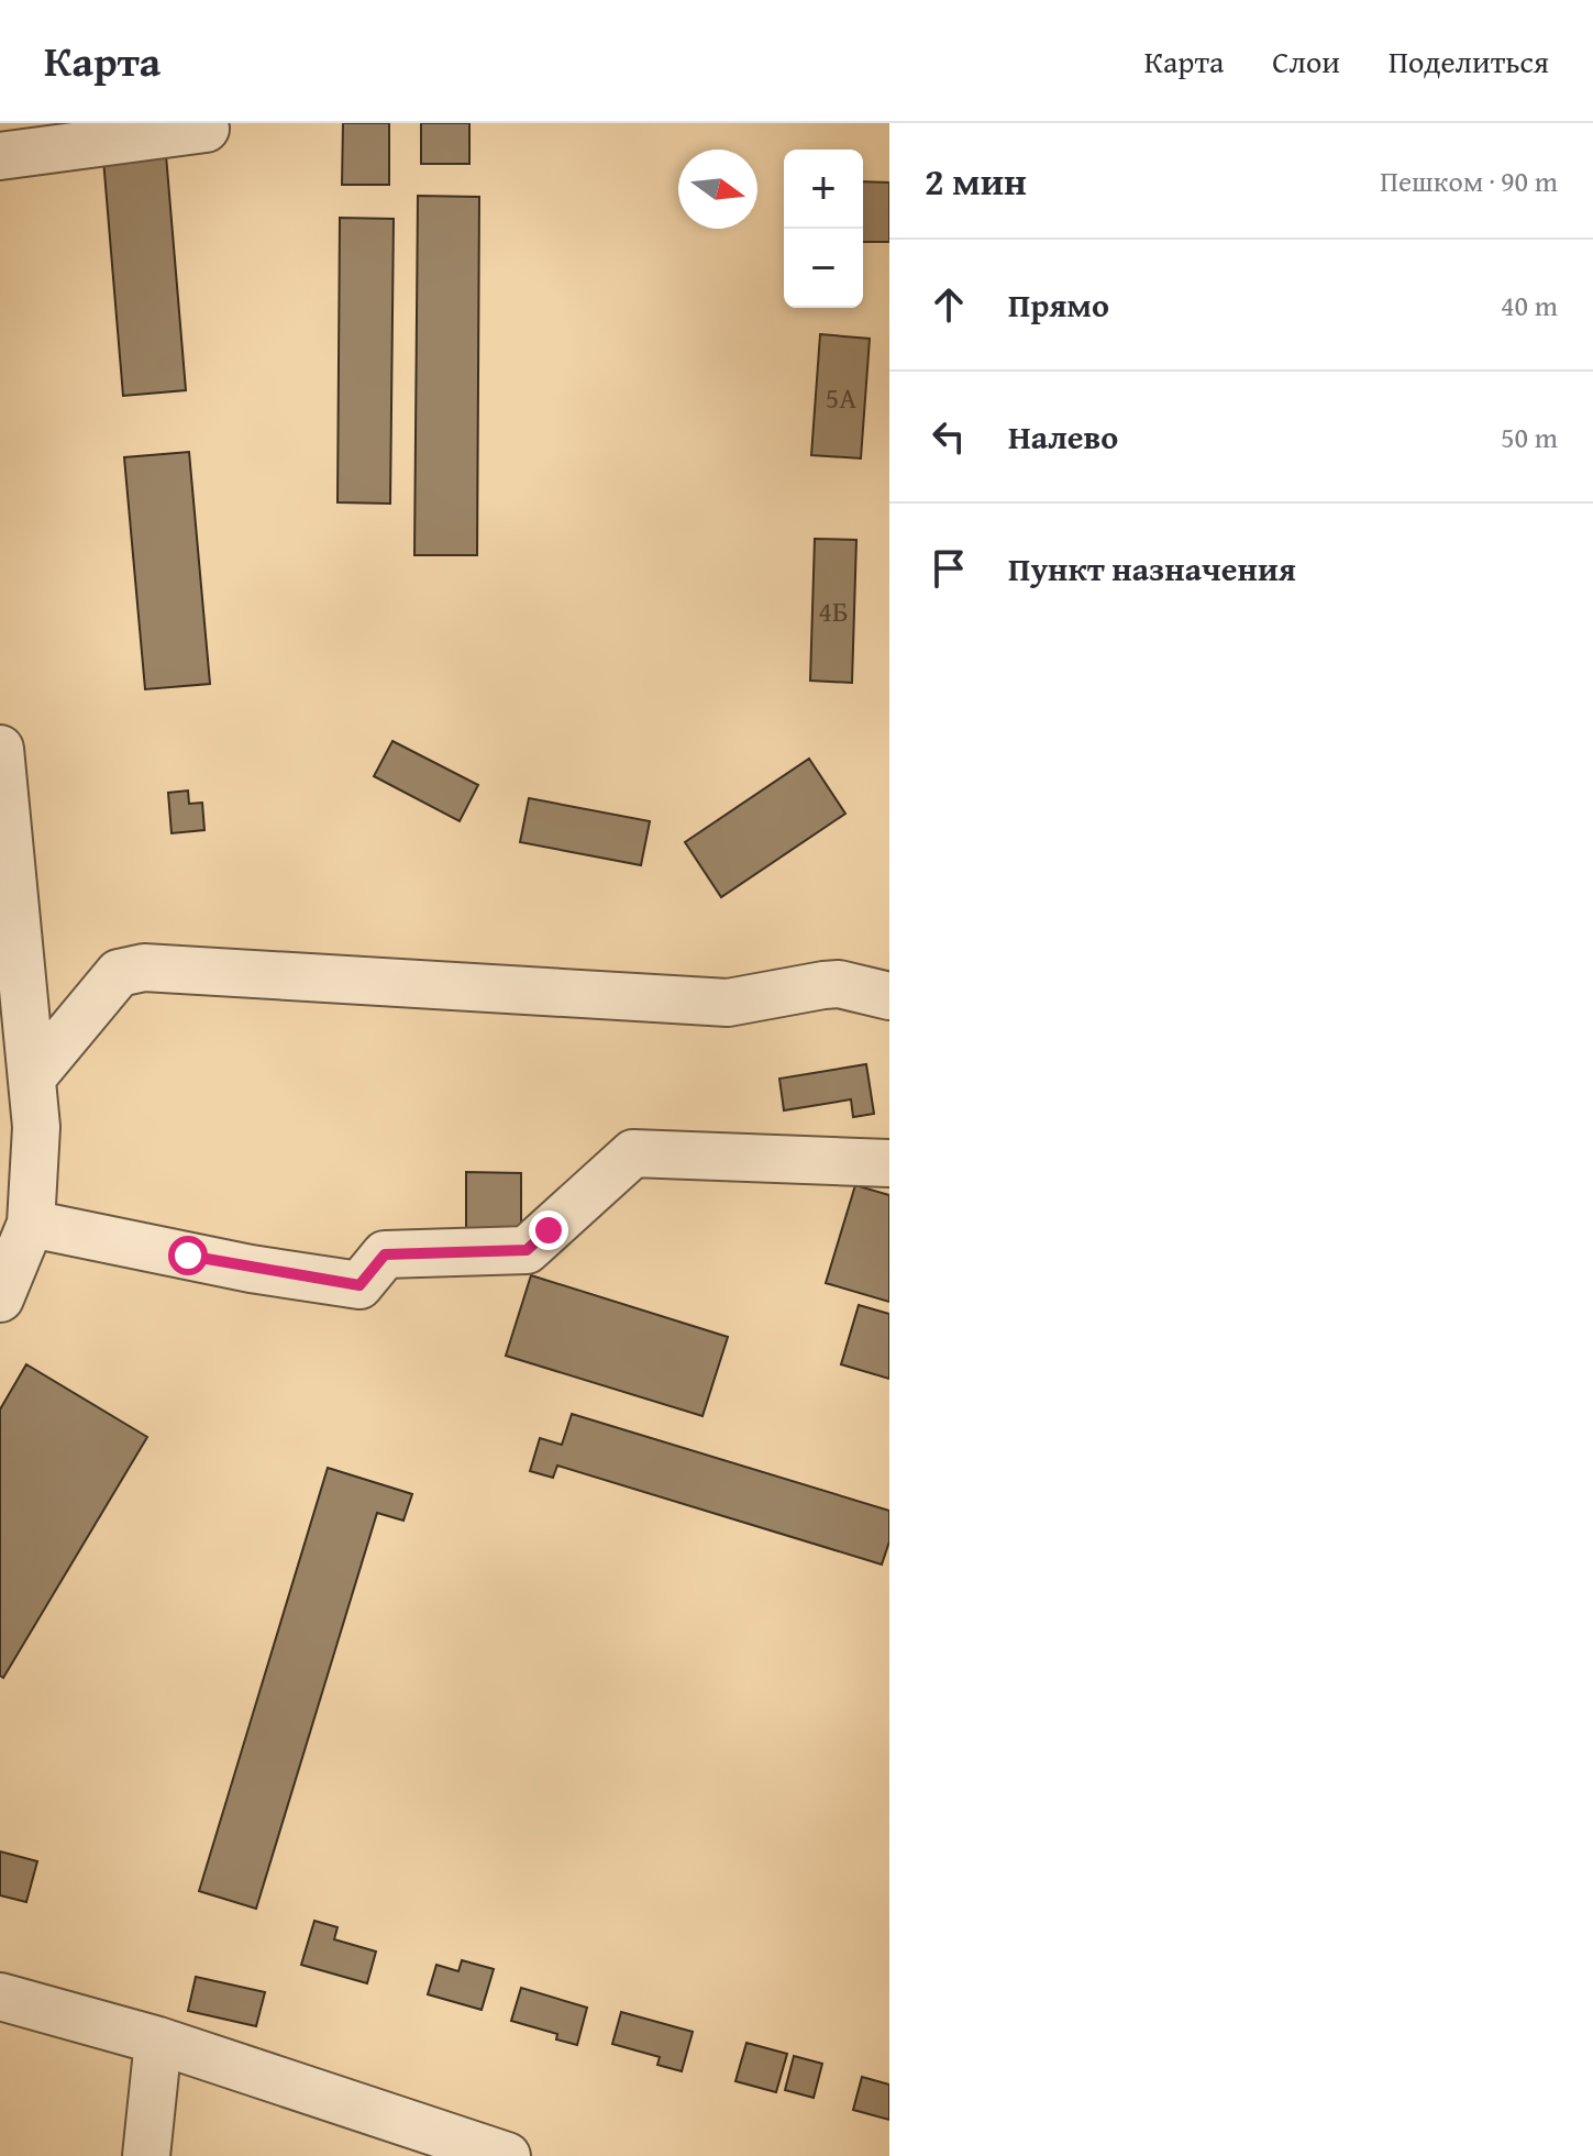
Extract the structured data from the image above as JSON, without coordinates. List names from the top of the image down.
{
  "house_numbers": ["5А", "4Б"],
  "north": "right",
  "page": {
    "header": "Карта",
    "nav": ["Карта", "Слои", "Поделиться"],
    "heading": ["2 мин", "Пешком · 90 m"],
    "map_buttons": ["+", "−"],
    "list": [
      ["Прямо", "40 m"],
      ["Налево", "50 m"],
      "Пункт назначения"
    ]
  }
}
